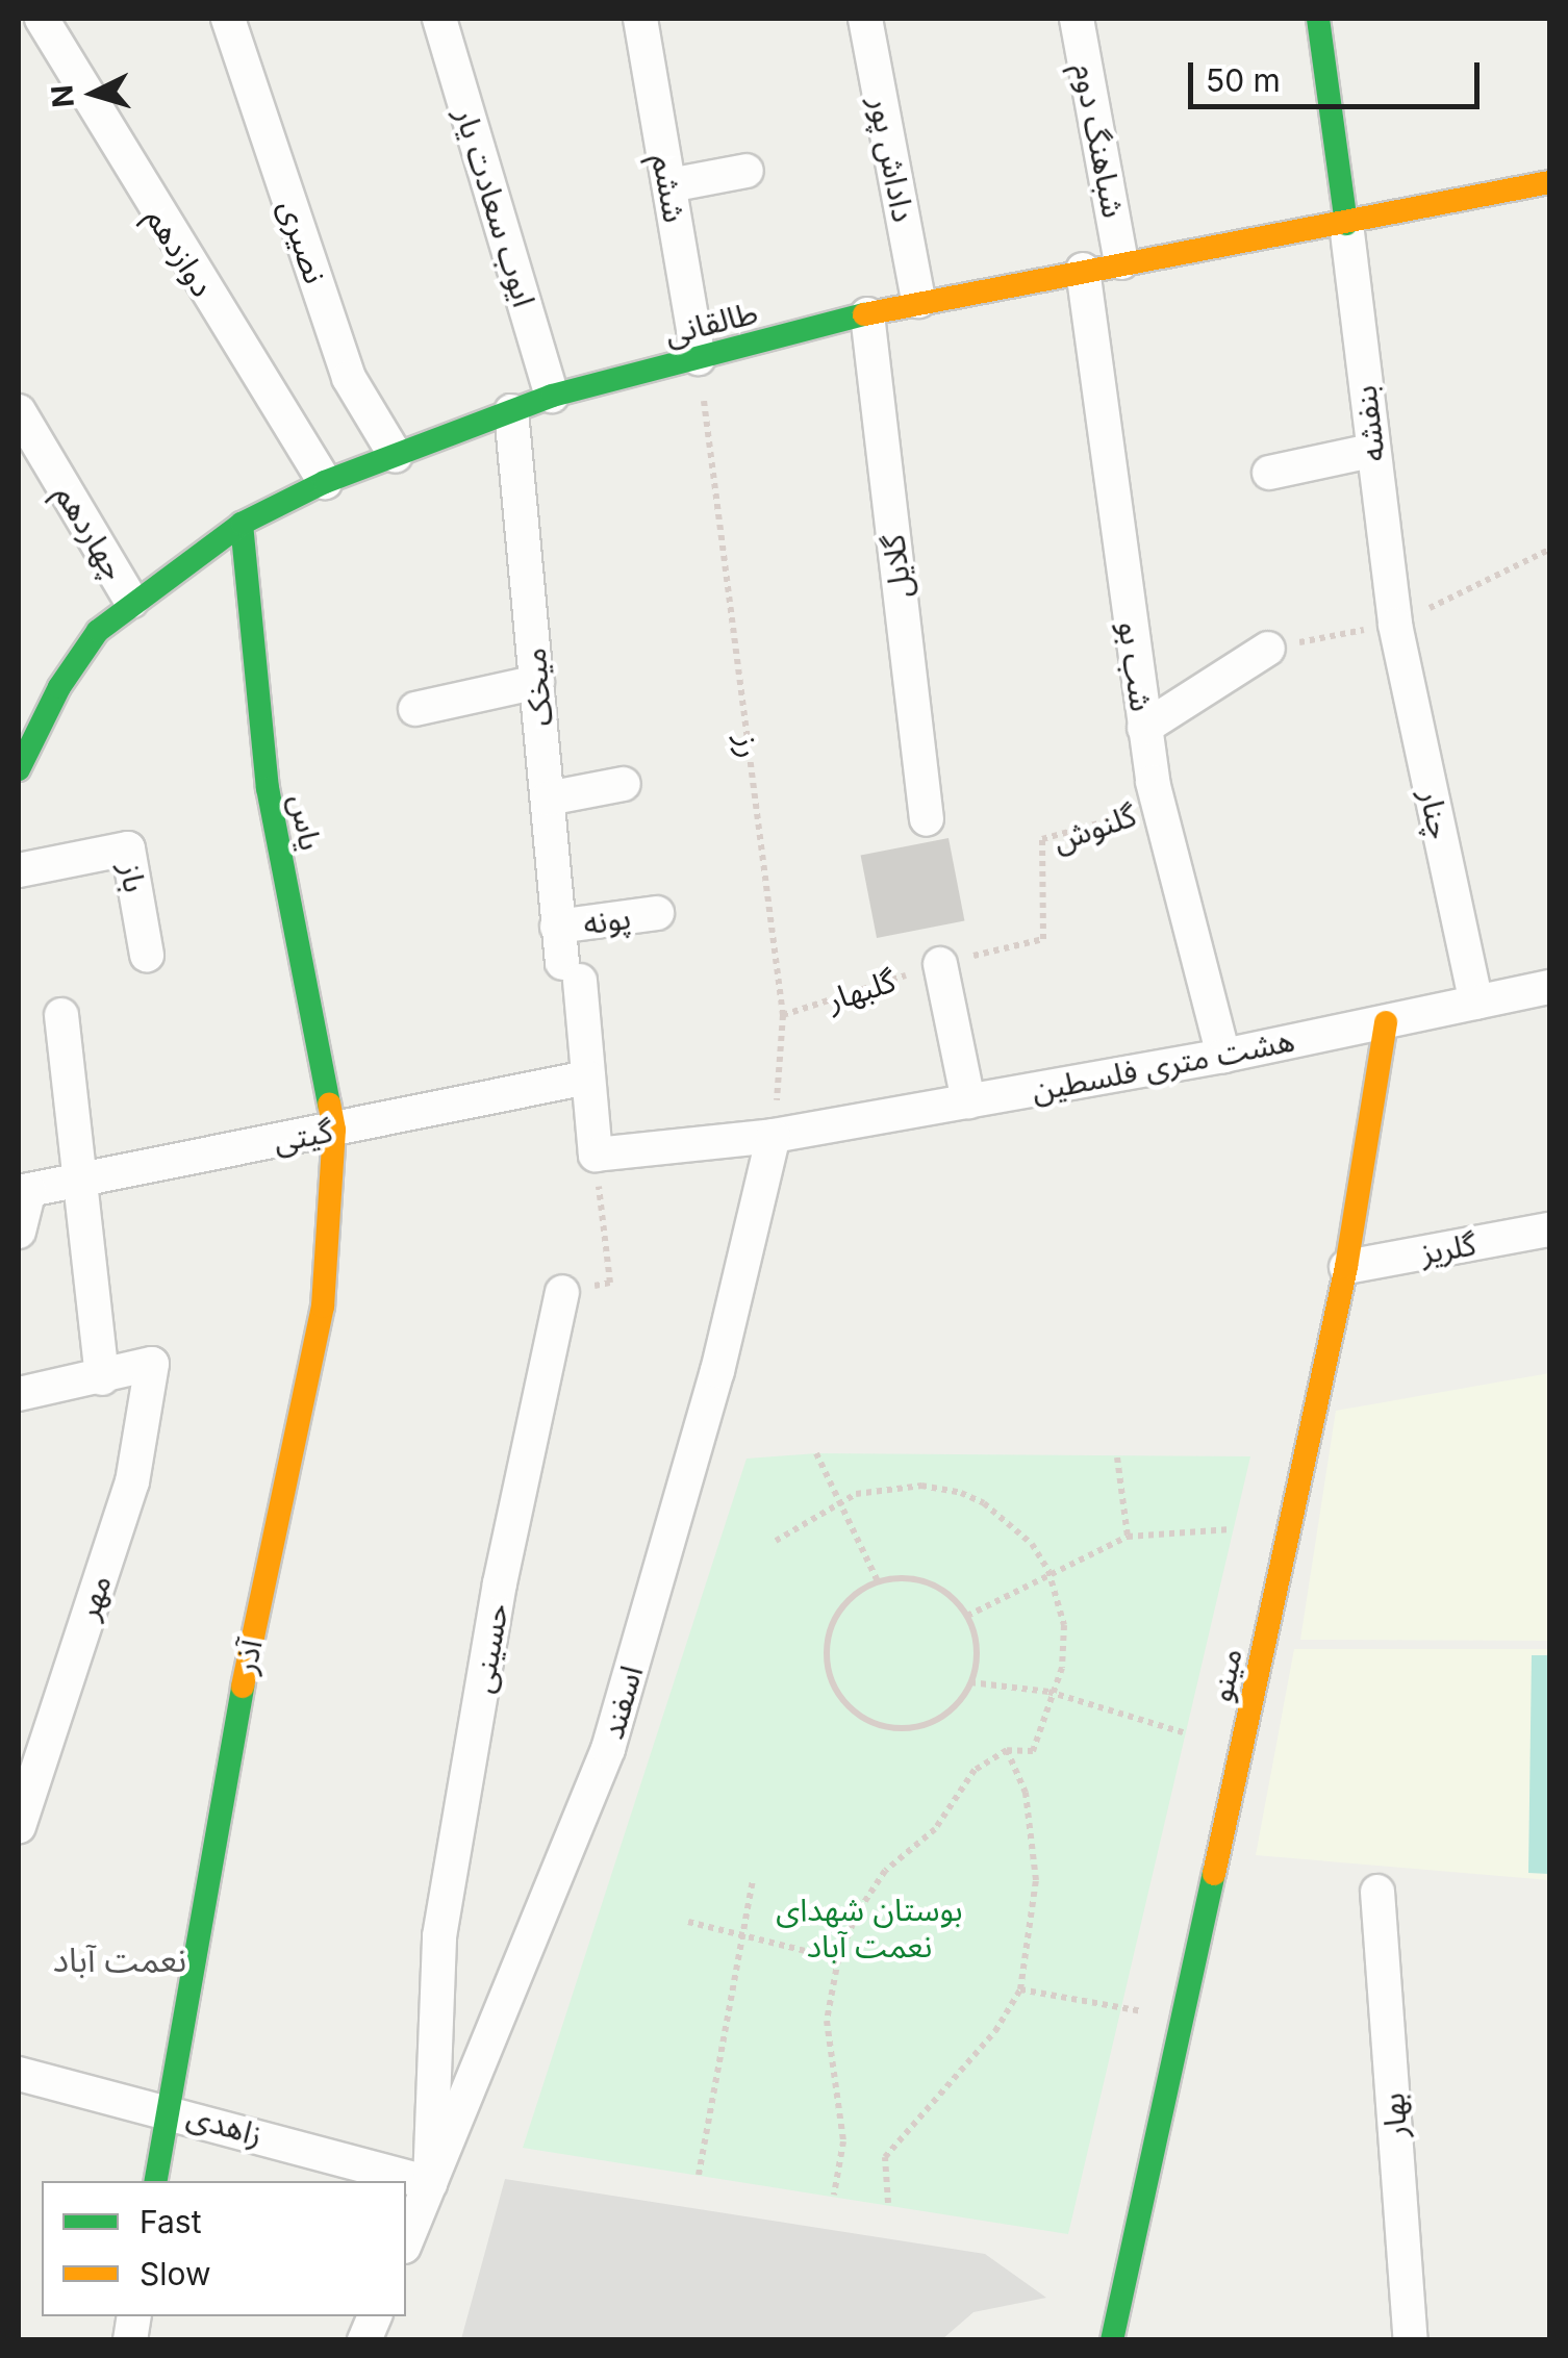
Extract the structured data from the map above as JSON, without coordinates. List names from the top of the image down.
{
  "streets": {
    "street": [
      "شباهنگ دوم",
      "داداش پور",
      "ششم",
      "ایوب سعادت یار",
      "نصیری",
      "دوازدهم",
      "طالقانی",
      "بنفشه",
      "چهاردهم",
      "گلایل",
      "شب بو",
      "میخک",
      "چنار",
      "یاس",
      "باز",
      "پونه",
      "هشت متری فلسطین",
      "گیتی",
      "گلریز",
      "مهر",
      "حسینی",
      "آذر",
      "مینو",
      "اسفند",
      "بهار",
      "زاهدی"
    ],
    "path": ["رز", "گلنوش", "گلبهار"]
  },
  "crossings": [
    ["شباهنگ دوم", "طالقانی"],
    ["داداش پور", "طالقانی"],
    ["ششم", "طالقانی"],
    ["ششم", "رز"],
    ["ایوب سعادت یار", "طالقانی"],
    ["نصیری", "طالقانی"],
    ["دوازدهم", "طالقانی"],
    ["طالقانی", "بنفشه"],
    ["طالقانی", "چهاردهم"],
    ["طالقانی", "گلایل"],
    ["طالقانی", "شب بو"],
    ["طالقانی", "میخک"],
    ["طالقانی", "رز"],
    ["طالقانی", "یاس"],
    ["بنفشه", "چنار"],
    ["شب بو", "گلنوش"],
    ["شب بو", "هشت متری فلسطین"],
    ["میخک", "پونه"],
    ["میخک", "هشت متری فلسطین"],
    ["میخک", "گیتی"],
    ["رز", "گلبهار"],
    ["رز", "هشت متری فلسطین"],
    ["رز", "اسفند"],
    ["چنار", "هشت متری فلسطین"],
    ["یاس", "گیتی"],
    ["یاس", "آذر"],
    ["گلنوش", "گلبهار"],
    ["هشت متری فلسطین", "مینو"],
    ["هشت متری فلسطین", "اسفند"],
    ["گیتی", "آذر"],
    ["گلریز", "مینو"],
    ["حسینی", "اسفند"],
    ["حسینی", "زاهدی"],
    ["آذر", "زاهدی"],
    ["اسفند", "زاهدی"]
  ],
  "districts": ["نعمت آباد"],
  "parks": ["بوستان شهدای نعمت آباد"],
  "legend": ["Fast", "Slow"],
  "scale_bar": "50 m",
  "north": "left"
}
